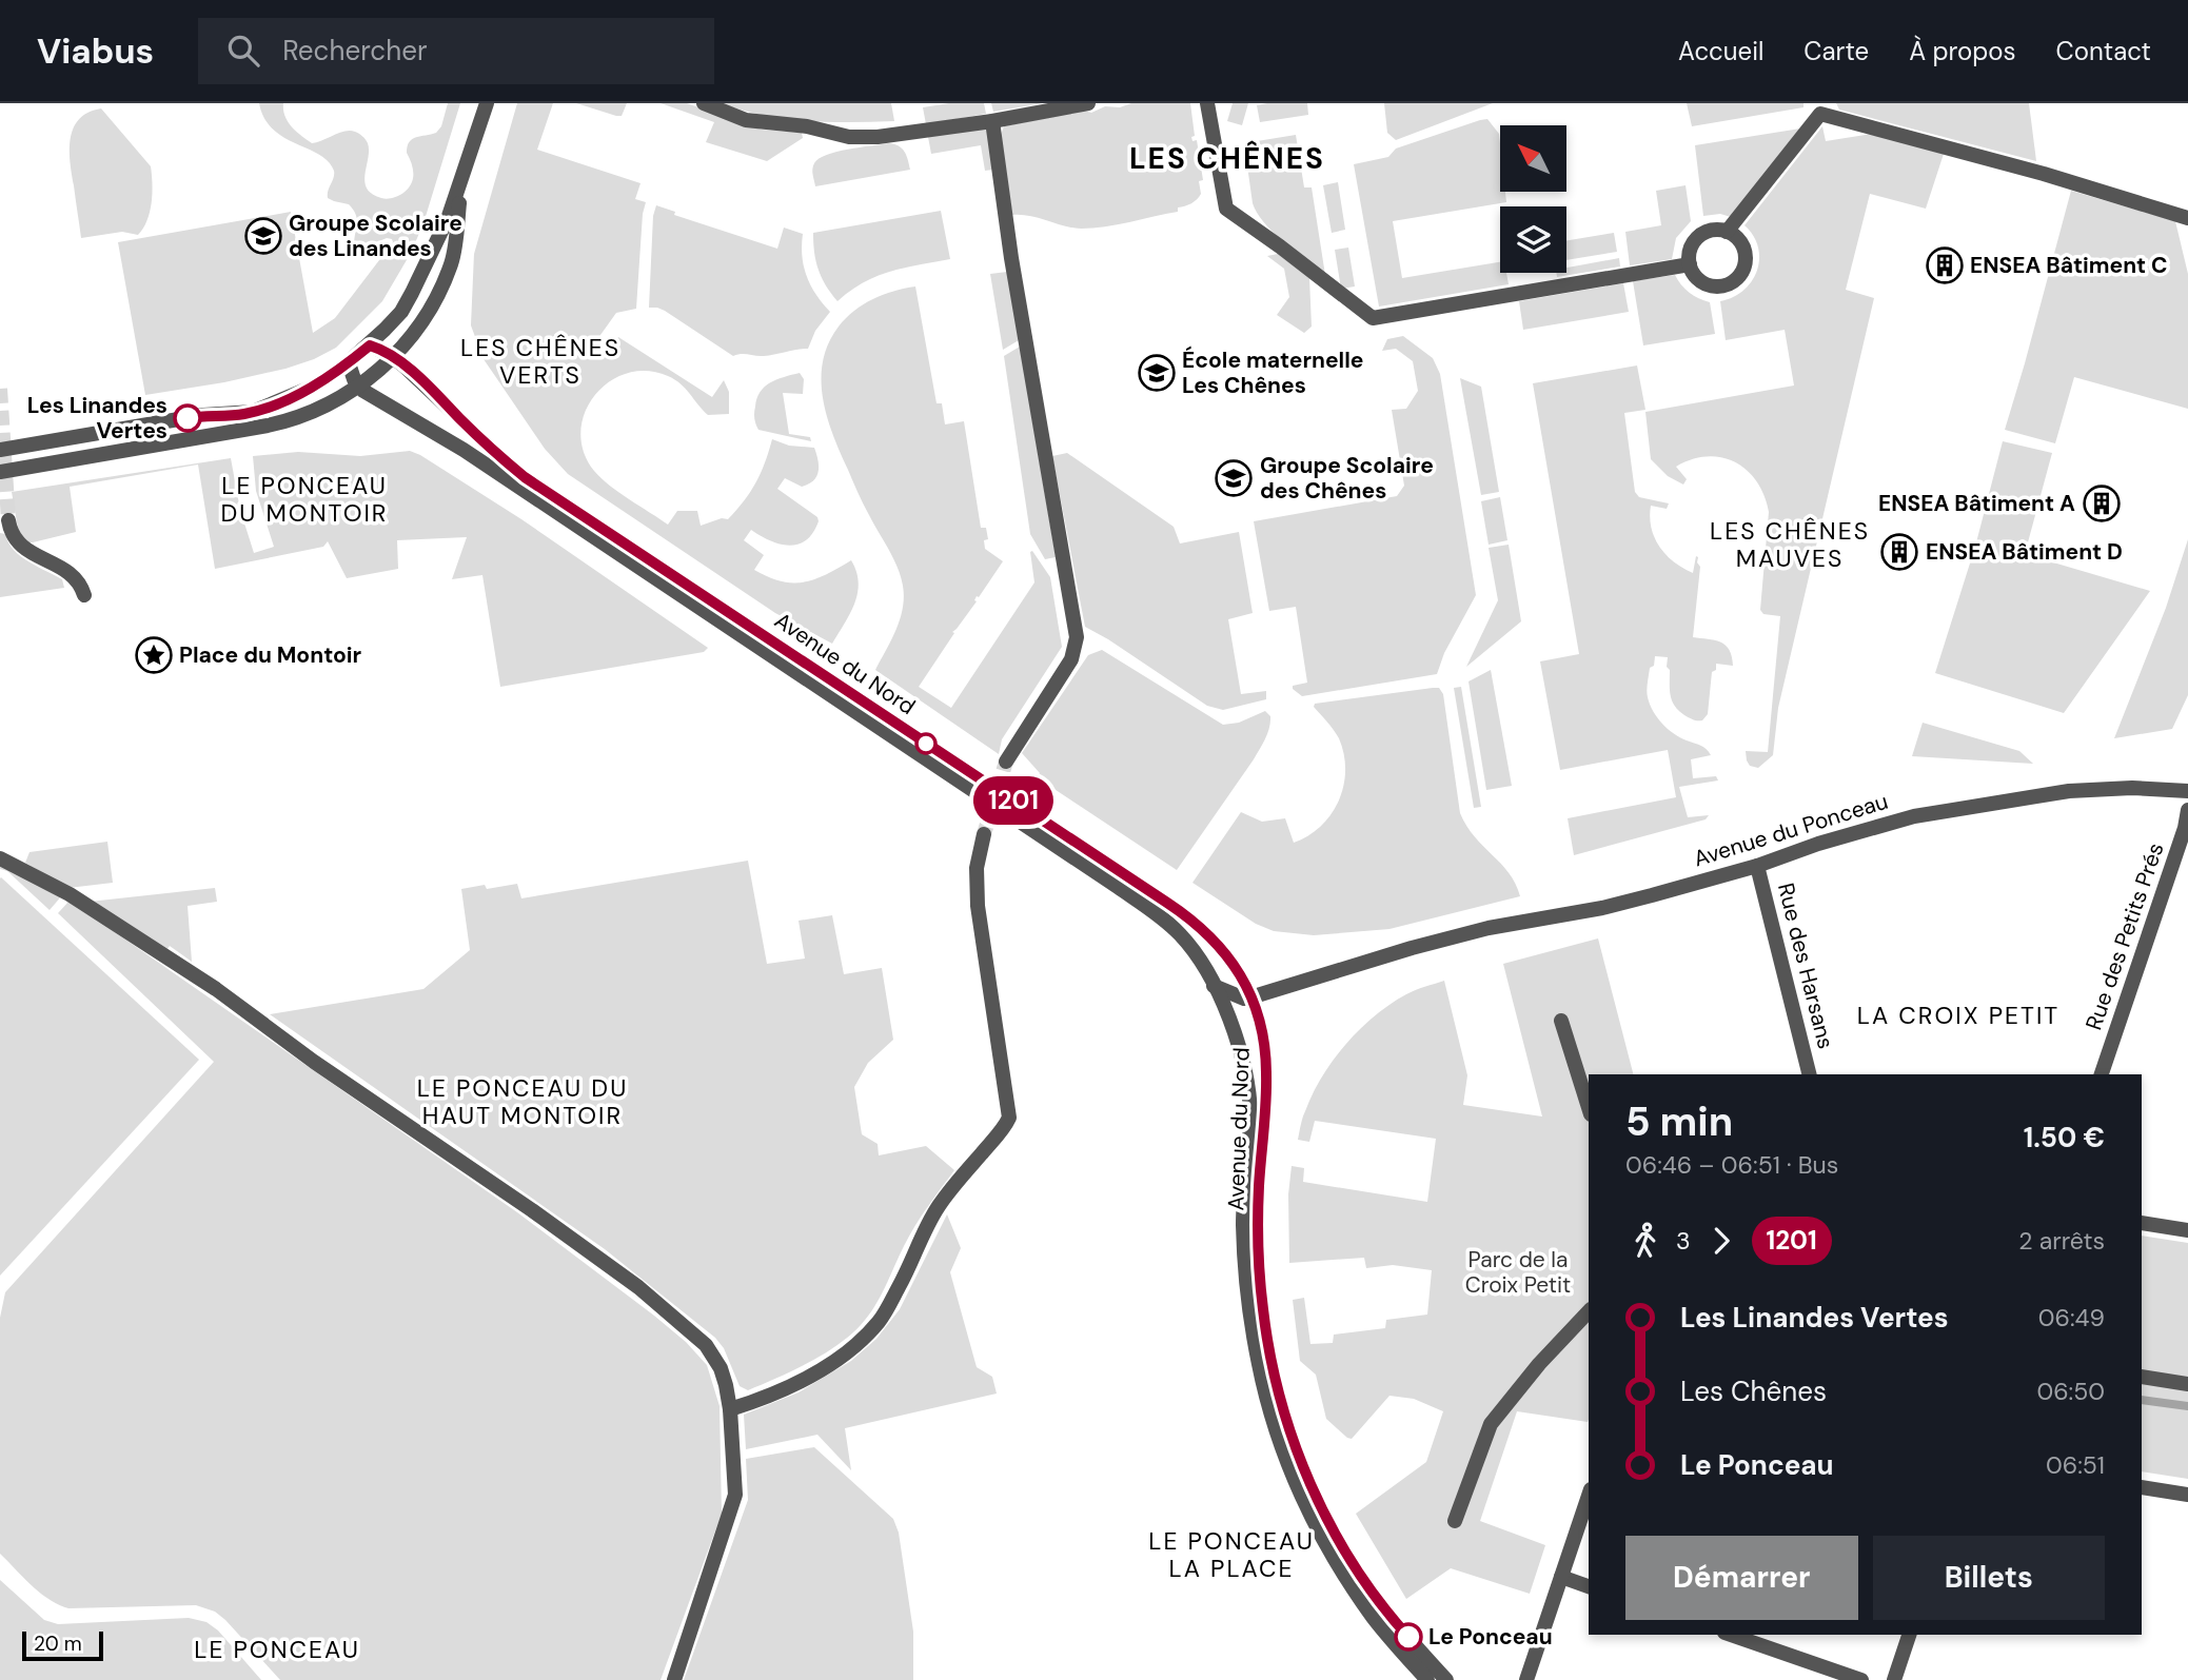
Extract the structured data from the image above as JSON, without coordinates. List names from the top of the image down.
{
  "streets": {
    "street": [
      "Avenue du Nord",
      "Avenue du Ponceau",
      "Rue des Petits Prés",
      "Rue des Harsans"
    ]
  },
  "crossings": [
    ["Avenue du Nord", "Avenue du Ponceau"],
    ["Avenue du Ponceau", "Rue des Harsans"]
  ],
  "districts": [
    "LES CHÊNES",
    "LES CHÊNES VERTS",
    "LE PONCEAU DU MONTOIR",
    "LES CHÊNES MAUVES",
    "LA CROIX PETIT",
    "LE PONCEAU DU HAUT MONTOIR",
    "LE PONCEAU LA PLACE",
    "LE PONCEAU"
  ],
  "parks": ["Parc de la Croix Petit"],
  "places": {
    "school or university": ["Groupe Scolaire des Linandes", "École maternelle Les Chênes", "Groupe Scolaire des Chênes"],
    "building": ["ENSEA Bâtiment C", "ENSEA Bâtiment A", "ENSEA Bâtiment D"],
    "other": ["Les Linandes Vertes", "Le Ponceau"],
    "place": ["Place du Montoir"]
  },
  "lines": ["bus line 1201"],
  "scale_bar": "20 m",
  "north": "top left",
  "page": {
    "header": "Viabus",
    "search": "Rechercher",
    "nav": [
      "Accueil",
      "Carte",
      "À propos",
      "Contact"
    ],
    "on_map": "1201",
    "heading": ["5 min", "06:46 – 06:51 · Bus", "1.50 €"],
    "legs": ["3", "1201", "2 arrêts"],
    "list": [
      {
        "name": "Les Linandes Vertes",
        "value": "06:49"
      },
      {
        "name": "Les Chênes",
        "value": "06:50"
      },
      {
        "name": "Le Ponceau",
        "value": "06:51"
      }
    ],
    "buttons": ["Démarrer", "Billets"],
    "scale": "20 m"
  }
}
